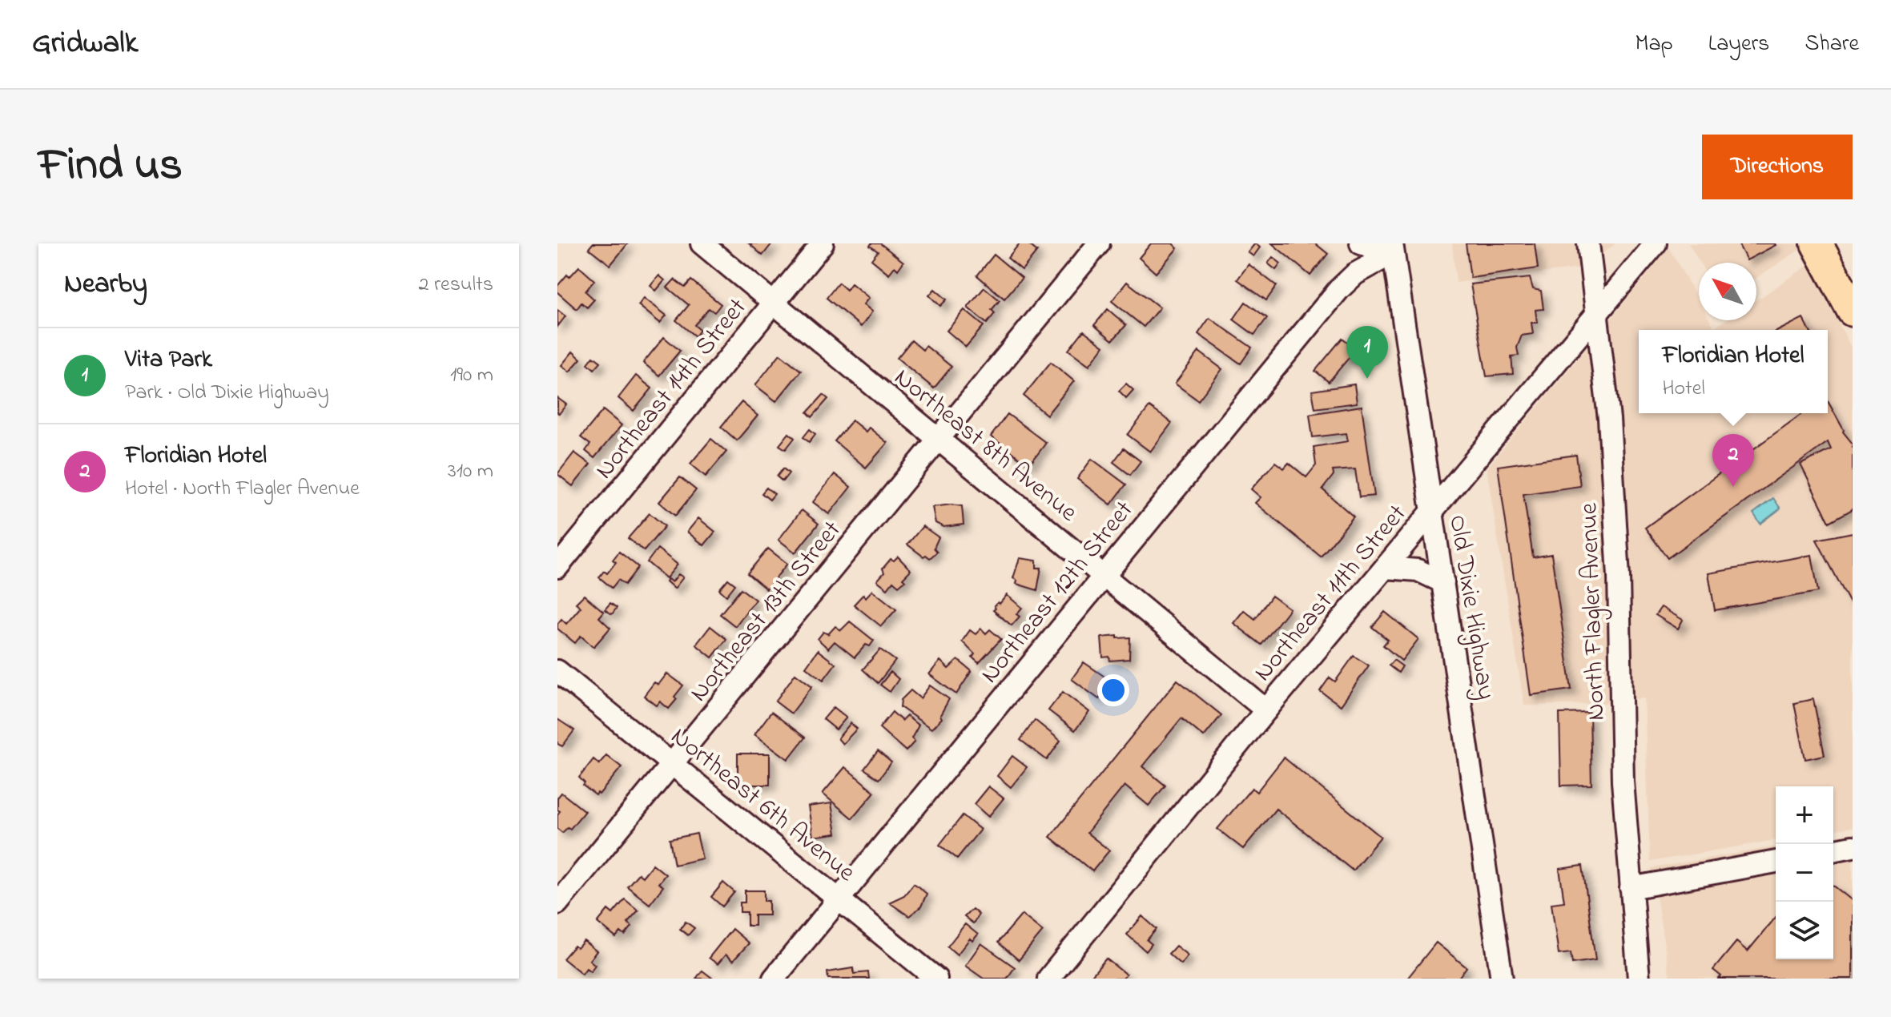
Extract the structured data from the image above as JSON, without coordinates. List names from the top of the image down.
{
  "streets": {
    "street": [
      "Northeast 14th Street",
      "Northeast 8th Avenue",
      "Northeast 12th Street",
      "Northeast 11th Street",
      "Old Dixie Highway",
      "Northeast 13th Street",
      "North Flagler Avenue",
      "Northeast 6th Avenue"
    ]
  },
  "crossings": [
    ["Northeast 14th Street", "Northeast 8th Avenue"],
    ["Northeast 8th Avenue", "Northeast 12th Street"],
    ["Northeast 8th Avenue", "Northeast 11th Street"],
    ["Northeast 8th Avenue", "Northeast 13th Street"],
    ["Northeast 12th Street", "Old Dixie Highway"],
    ["Northeast 12th Street", "Northeast 6th Avenue"],
    ["Northeast 11th Street", "Old Dixie Highway"],
    ["Northeast 11th Street", "North Flagler Avenue"],
    ["Northeast 13th Street", "Northeast 6th Avenue"]
  ],
  "north": "top left",
  "page": {
    "header": "Gridwalk",
    "nav": ["Map", "Layers", "Share"],
    "title": "Find us",
    "buttons": "Directions",
    "heading": ["Nearby", "2 results"],
    "pins": ["1", "2"],
    "list": [
      {
        "mark": "1",
        "name": "Vita Park",
        "note": "Park · Old Dixie Highway",
        "value": "190 m"
      },
      {
        "mark": "2",
        "name": "Floridian Hotel",
        "note": "Hotel · North Flagler Avenue",
        "value": "310 m"
      }
    ],
    "popup": ["Floridian Hotel", "Hotel"],
    "map_buttons": ["+", "−"]
  }
}
